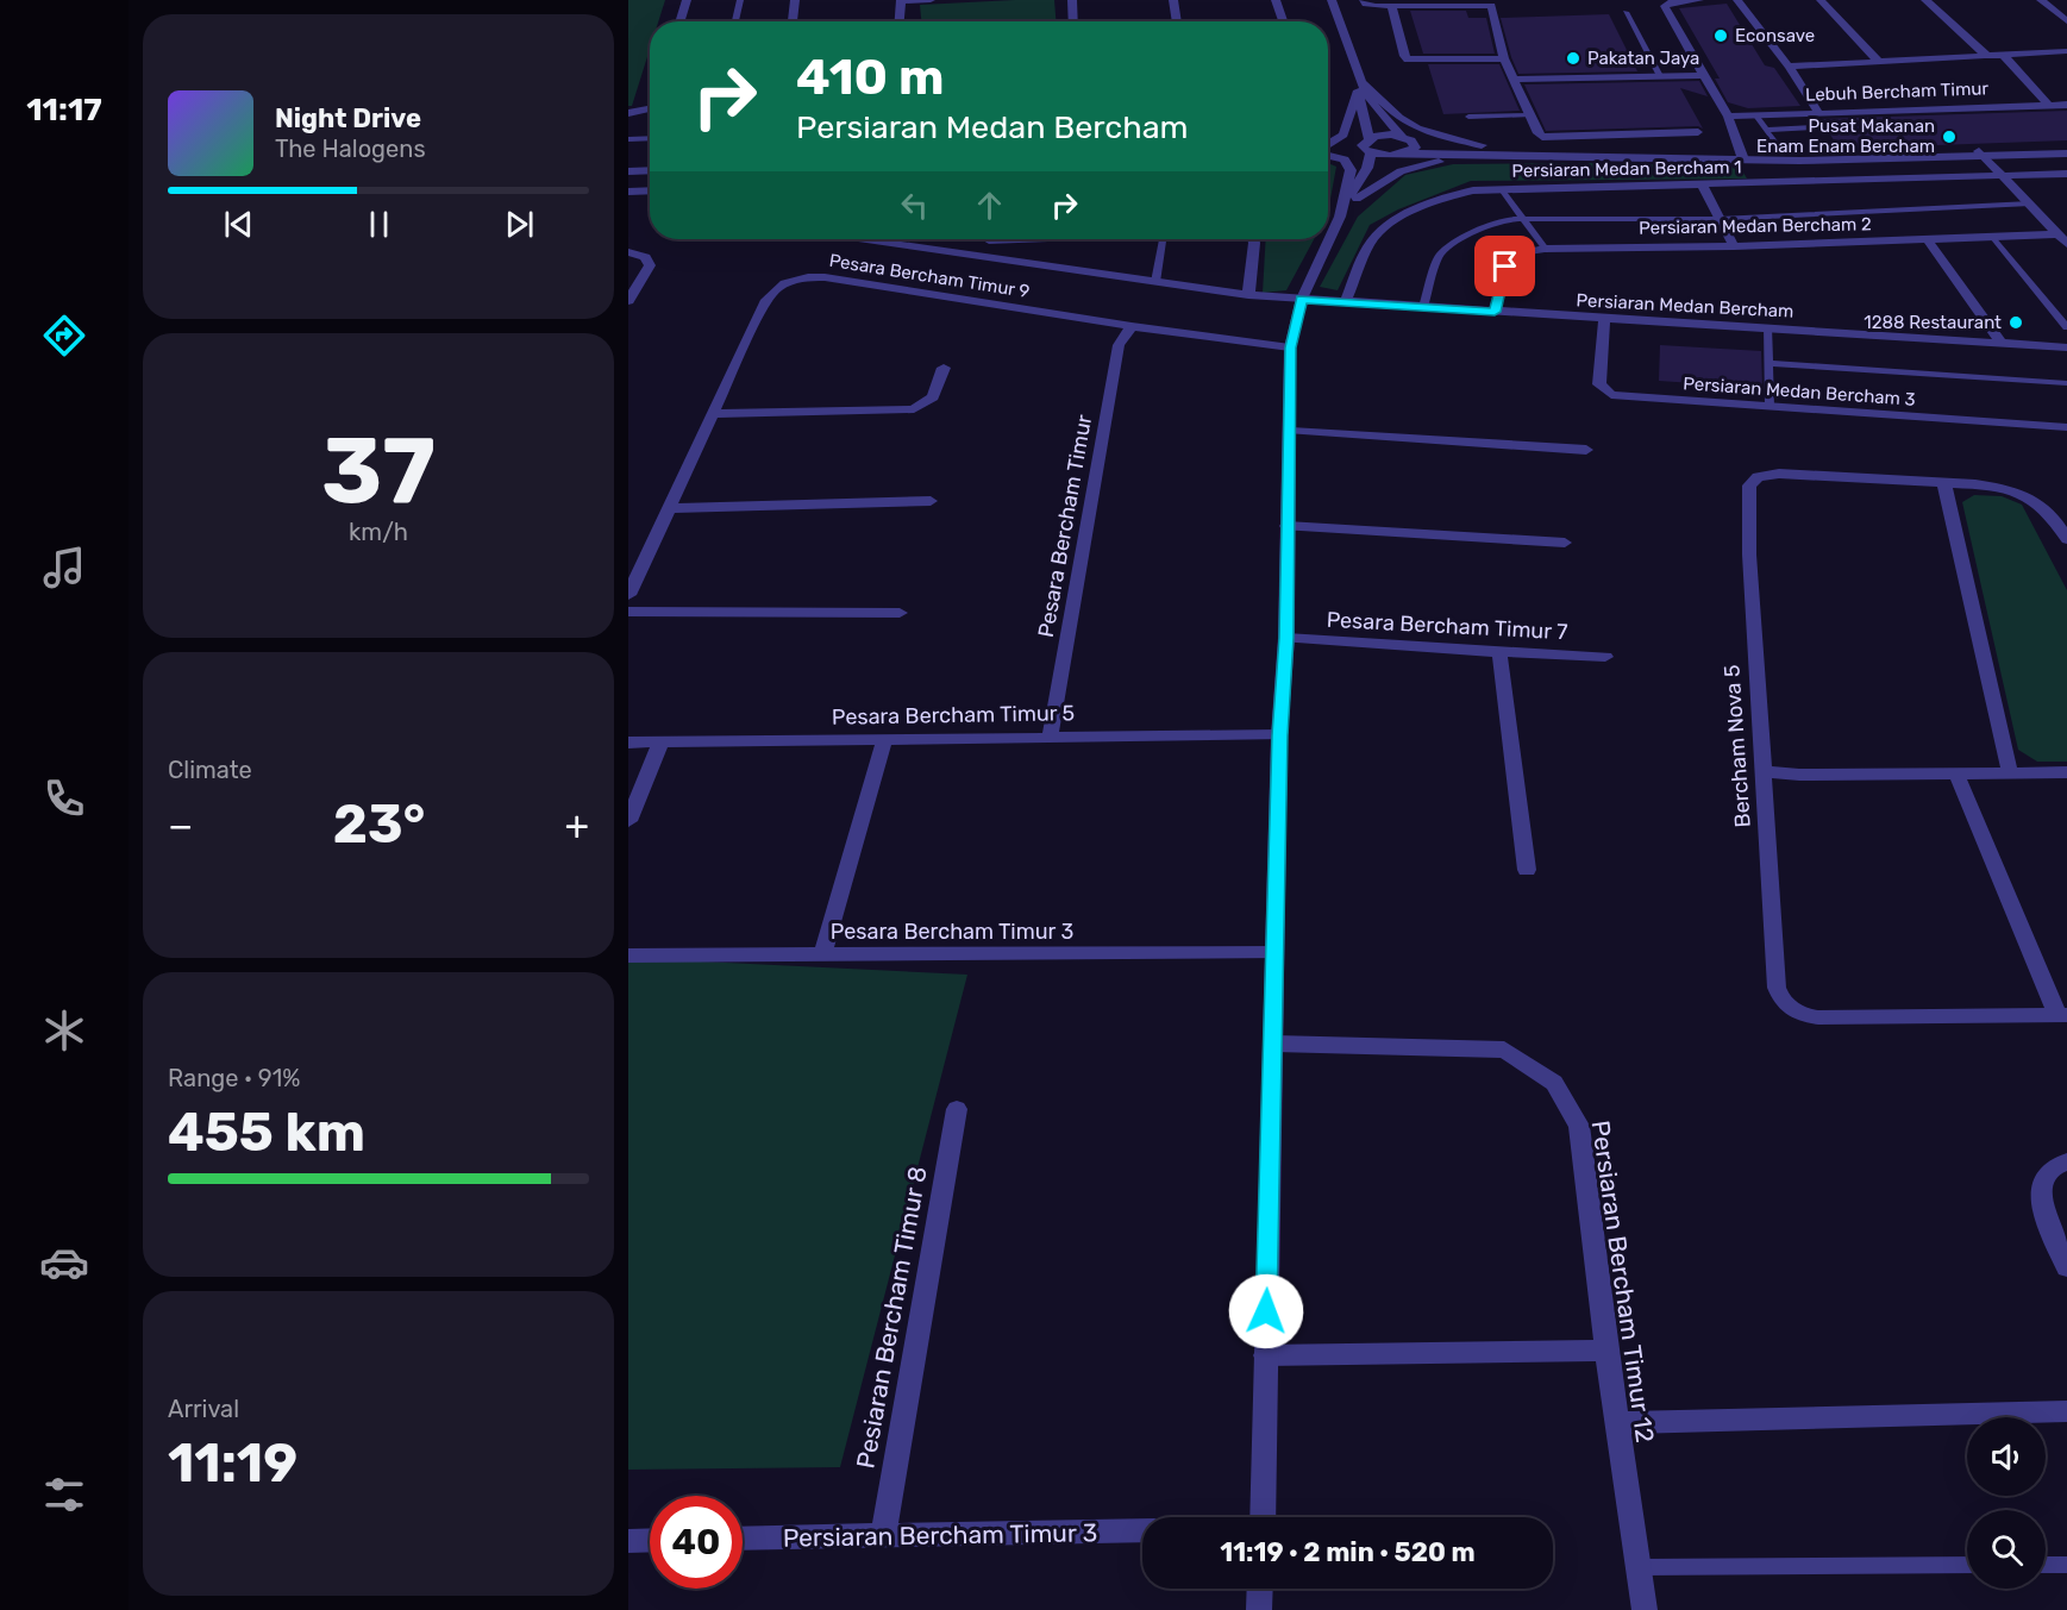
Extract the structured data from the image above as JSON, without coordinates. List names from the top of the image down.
{
  "streets": {
    "street": [
      "Lebuh Bercham Timur",
      "Persiaran Medan Bercham 1",
      "Persiaran Medan Bercham 2",
      "Pesara Bercham Timur 9",
      "Persiaran Medan Bercham",
      "Persiaran Medan Bercham 3",
      "Pesara Bercham Timur",
      "Pesara Bercham Timur 7",
      "Pesara Bercham Timur 5",
      "Bercham Nova 5",
      "Pesara Bercham Timur 3",
      "Persiaran Bercham Timur 12",
      "Pesiaran Bercham Timur 8",
      "Persiaran Bercham Timur 3"
    ]
  },
  "crossings": [
    ["Lebuh Bercham Timur", "Persiaran Medan Bercham 1"],
    ["Persiaran Medan Bercham 1", "Persiaran Medan Bercham"],
    ["Persiaran Medan Bercham 2", "Persiaran Medan Bercham"],
    ["Pesara Bercham Timur 9", "Pesara Bercham Timur"],
    ["Persiaran Medan Bercham", "Persiaran Medan Bercham 3"],
    ["Pesara Bercham Timur", "Pesara Bercham Timur 5"],
    ["Pesiaran Bercham Timur 8", "Persiaran Bercham Timur 3"]
  ],
  "places": [
    "Econsave",
    "Pakatan Jaya",
    "Pusat Makanan Enam Enam Bercham",
    "1288 Restaurant"
  ],
  "page": {
    "tabs": "11:17",
    "turn": ["410 m", "Persiaran Medan Bercham"],
    "song": ["Night Drive", "The Halogens"],
    "tile": [
      ["37", "km/h"],
      "Climate",
      ["Range · 91%", "455 km"],
      ["Arrival", "11:19"]
    ],
    "heat": ["−", "23°", "+"],
    "limit": "40",
    "trip": "11:19 · 2 min · 520 m"
  }
}
